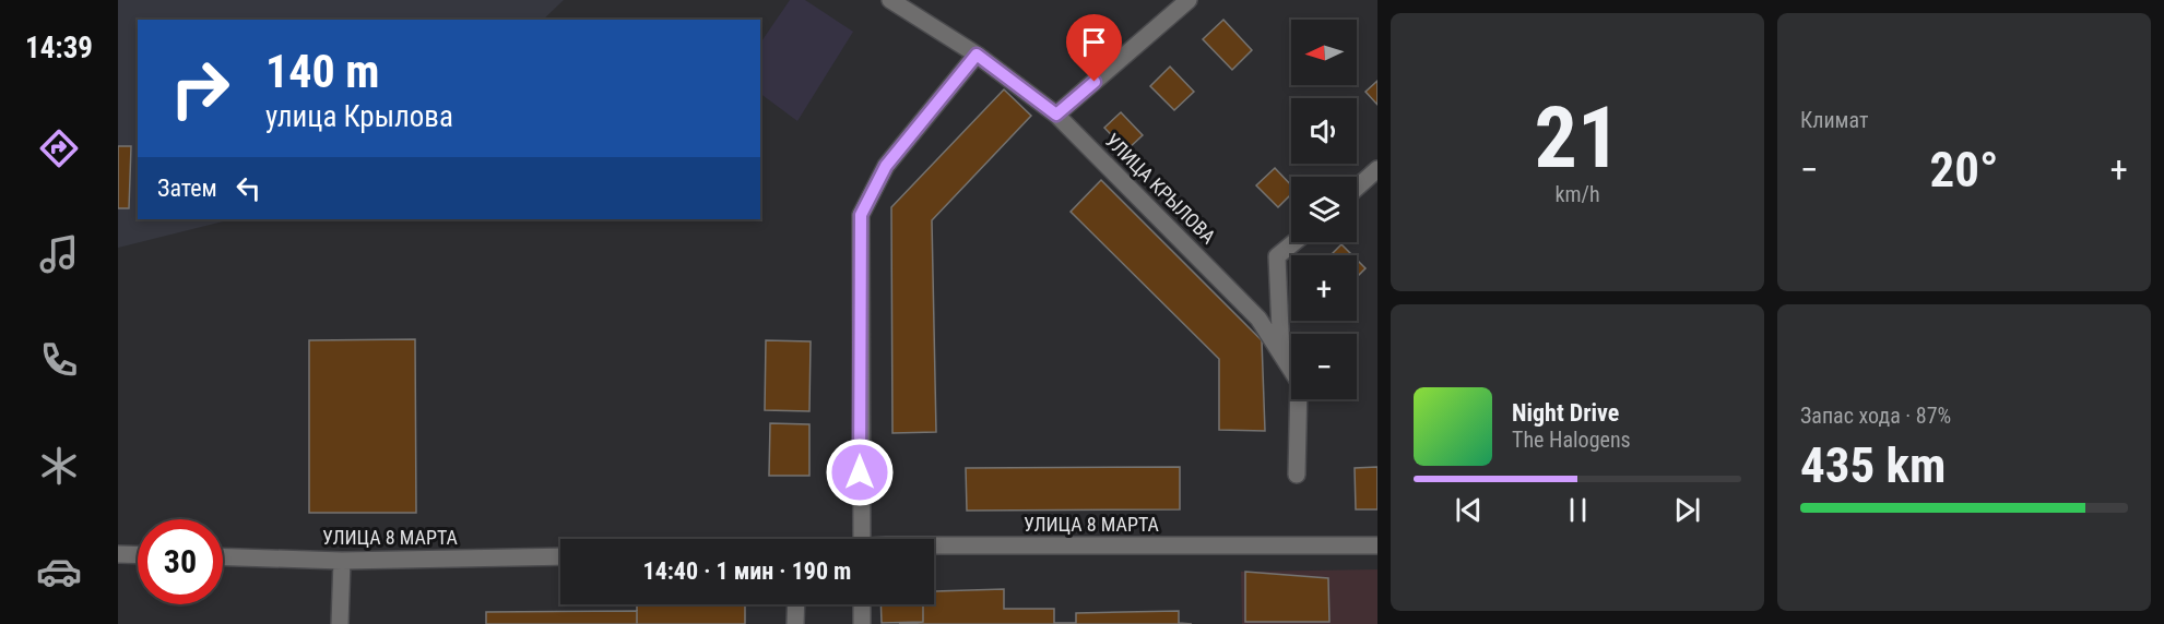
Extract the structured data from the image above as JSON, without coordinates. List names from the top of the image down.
{
  "streets": {
    "street": ["УЛИЦА КРЫЛОВА", "УЛИЦА 8 МАРТА"]
  },
  "north": "left",
  "page": {
    "tabs": "14:39",
    "tile": [
      ["21", "km/h"],
      "Климат",
      ["Запас хода · 87%", "435 km"]
    ],
    "map_buttons": ["+", "−"],
    "turn": ["140 m", "улица Крылова"],
    "heat": ["−", "20°", "+"],
    "then": "Затем",
    "song": ["Night Drive", "The Halogens"],
    "limit": "30",
    "trip": "14:40 · 1 мин · 190 m"
  }
}
